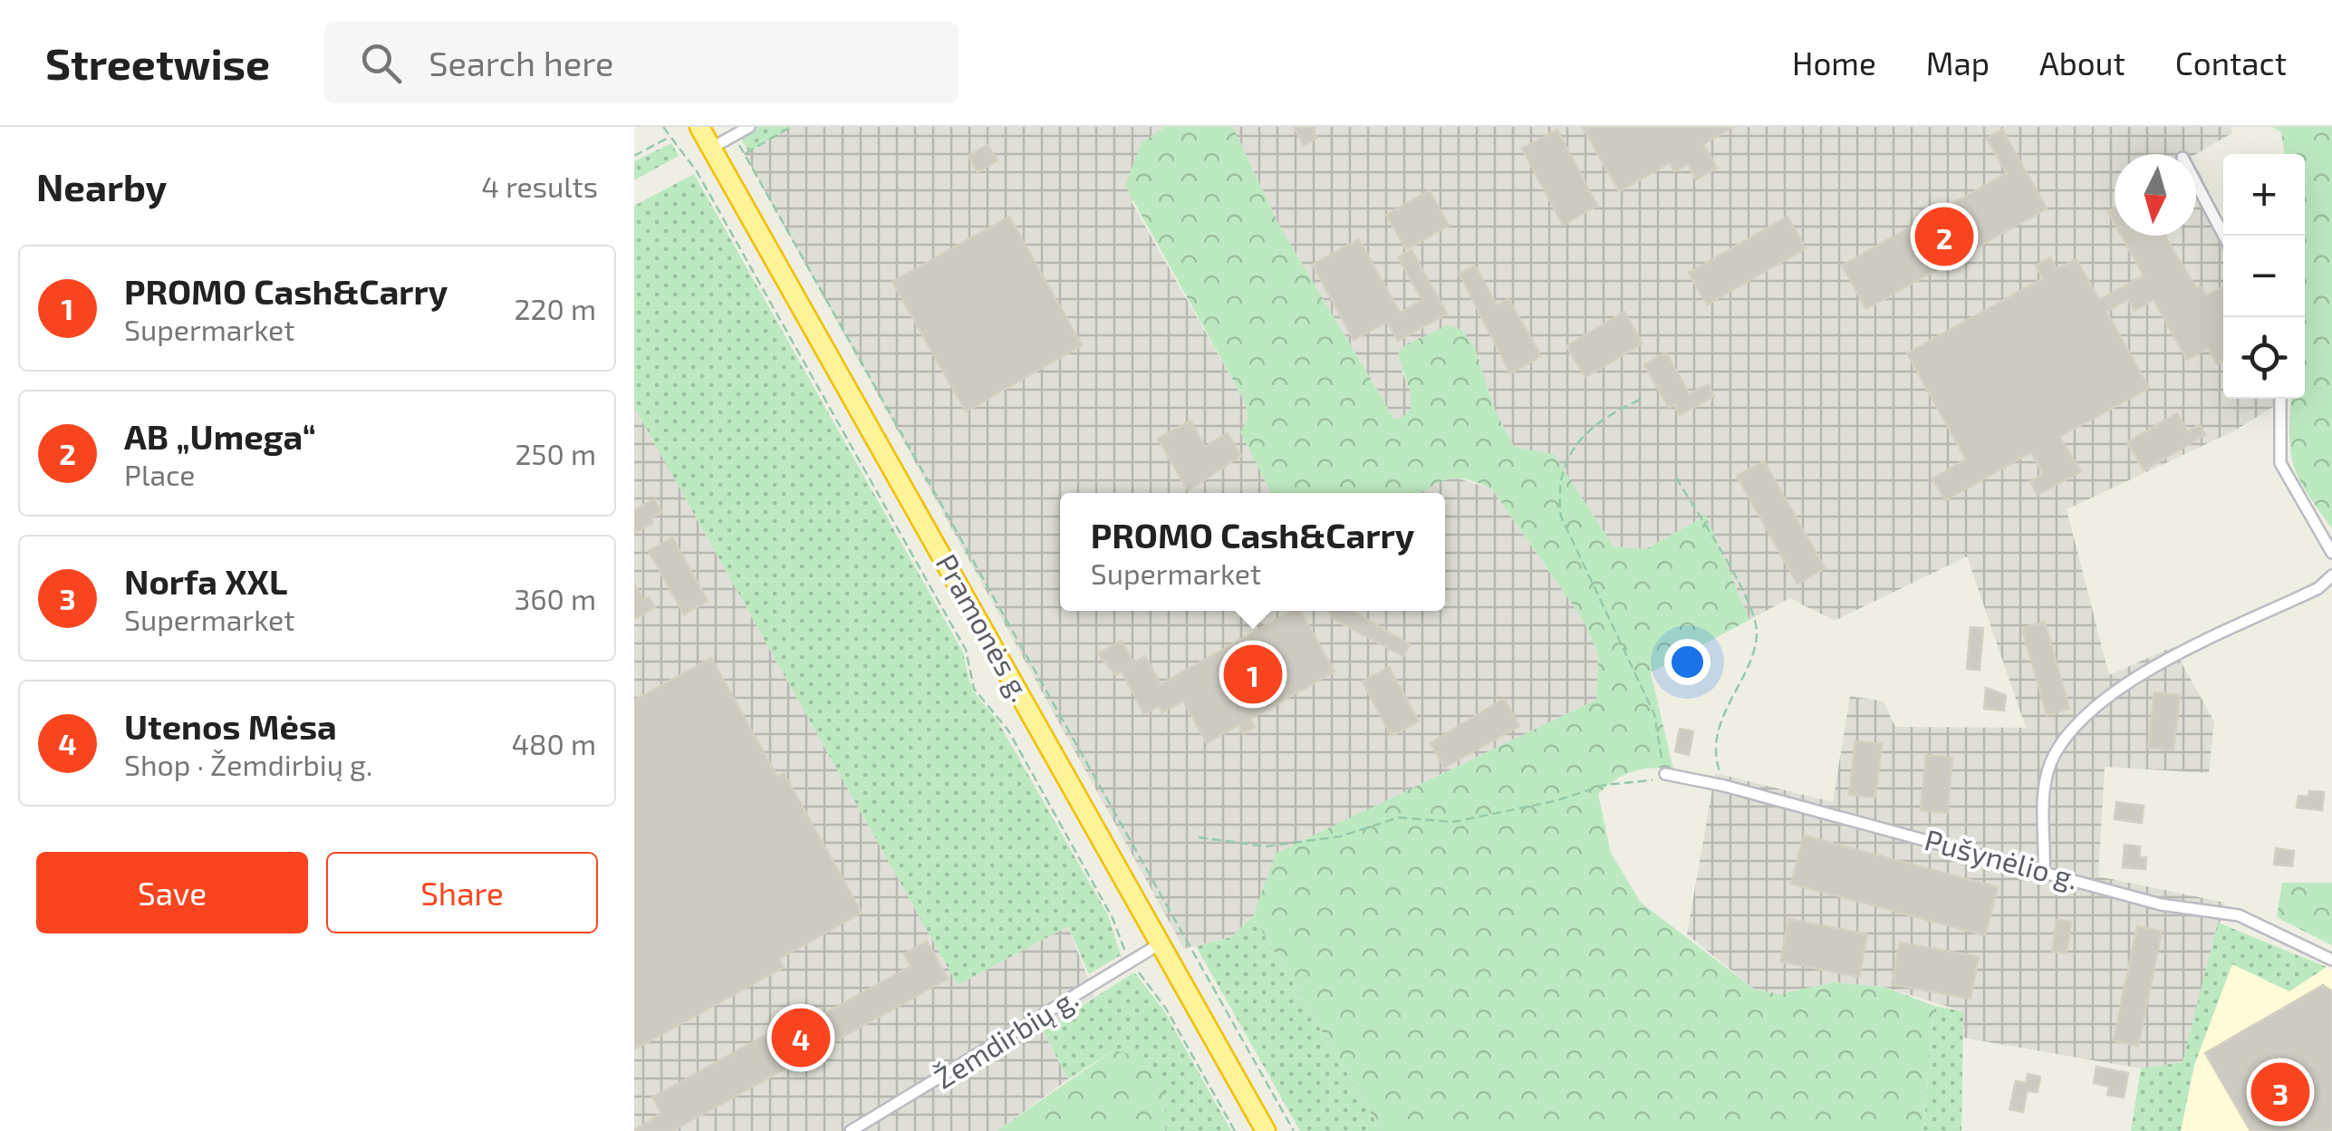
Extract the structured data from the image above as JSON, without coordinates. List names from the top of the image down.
{
  "streets": {
    "highway": ["Pramonės g."],
    "street": ["Pušynėlio g.", "Žemdirbių g."]
  },
  "crossings": [
    ["Pramonės g.", "Žemdirbių g."]
  ],
  "north": "bottom",
  "page": {
    "header": "Streetwise",
    "search": "Search here",
    "nav": [
      "Home",
      "Map",
      "About",
      "Contact"
    ],
    "heading": ["Nearby", "4 results"],
    "map_buttons": ["+", "−"],
    "pins": [
      "2",
      "1",
      "4",
      "3"
    ],
    "list": [
      {
        "mark": "1",
        "name": "PROMO Cash&Carry",
        "note": "Supermarket",
        "value": "220 m"
      },
      {
        "mark": "2",
        "name": "AB „Umega“",
        "note": "Place",
        "value": "250 m"
      },
      {
        "mark": "3",
        "name": "Norfa XXL",
        "note": "Supermarket",
        "value": "360 m"
      },
      {
        "mark": "4",
        "name": "Utenos Mėsa",
        "note": "Shop · Žemdirbių g.",
        "value": "480 m"
      }
    ],
    "popup": ["PROMO Cash&Carry", "Supermarket"],
    "buttons": ["Save", "Share"]
  }
}
